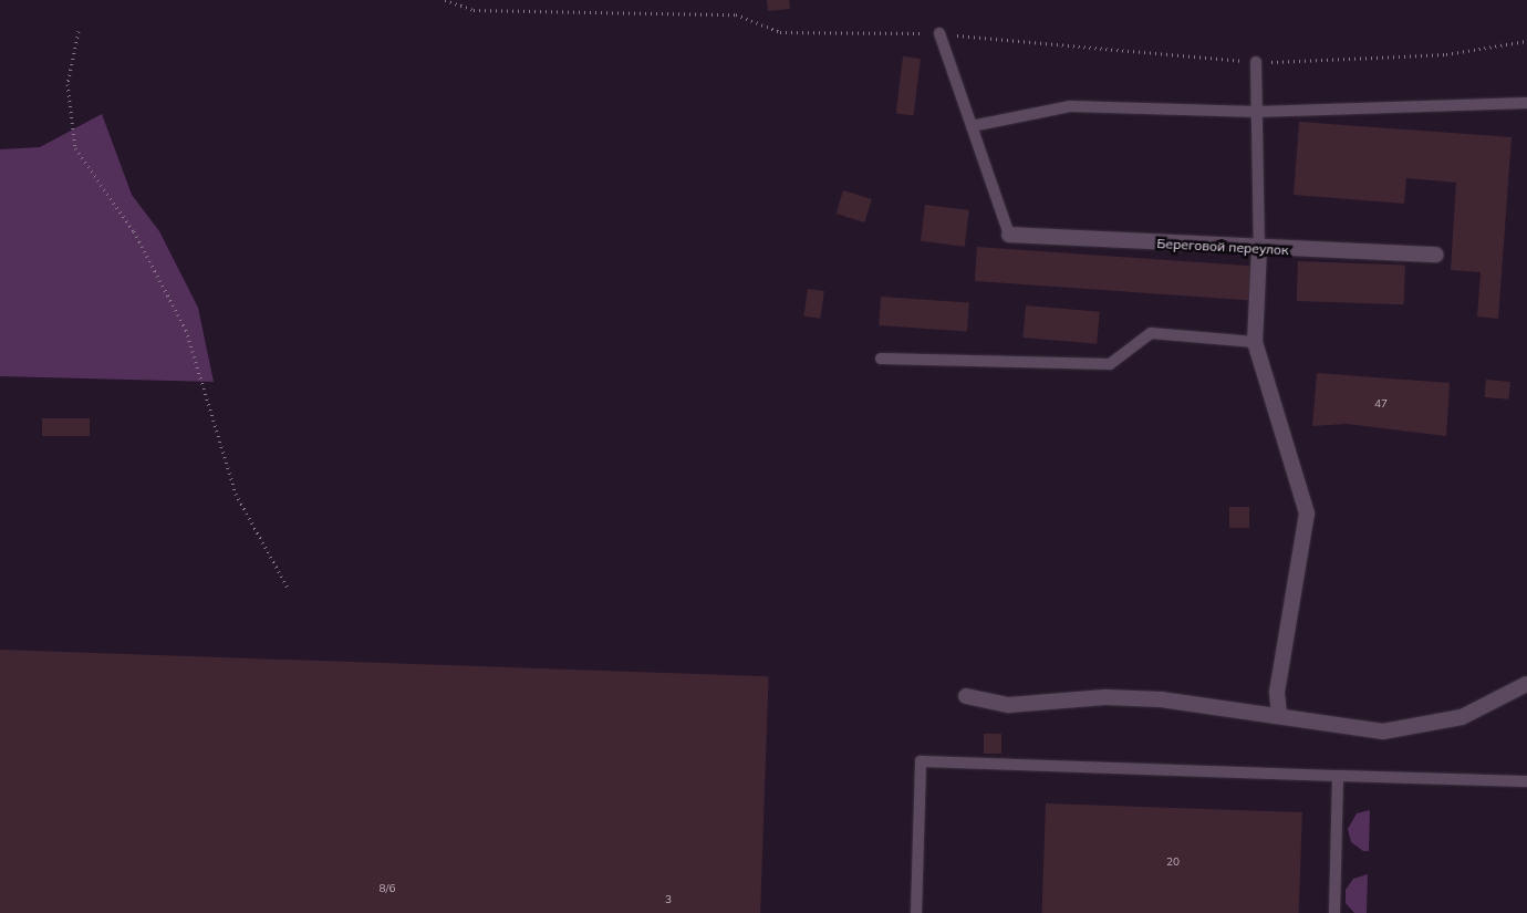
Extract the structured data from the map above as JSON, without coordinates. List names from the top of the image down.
{
  "streets": {
    "street": ["Береговой переулок"]
  },
  "house_numbers": [
    "47",
    "20",
    "8/6",
    "3"
  ]
}
